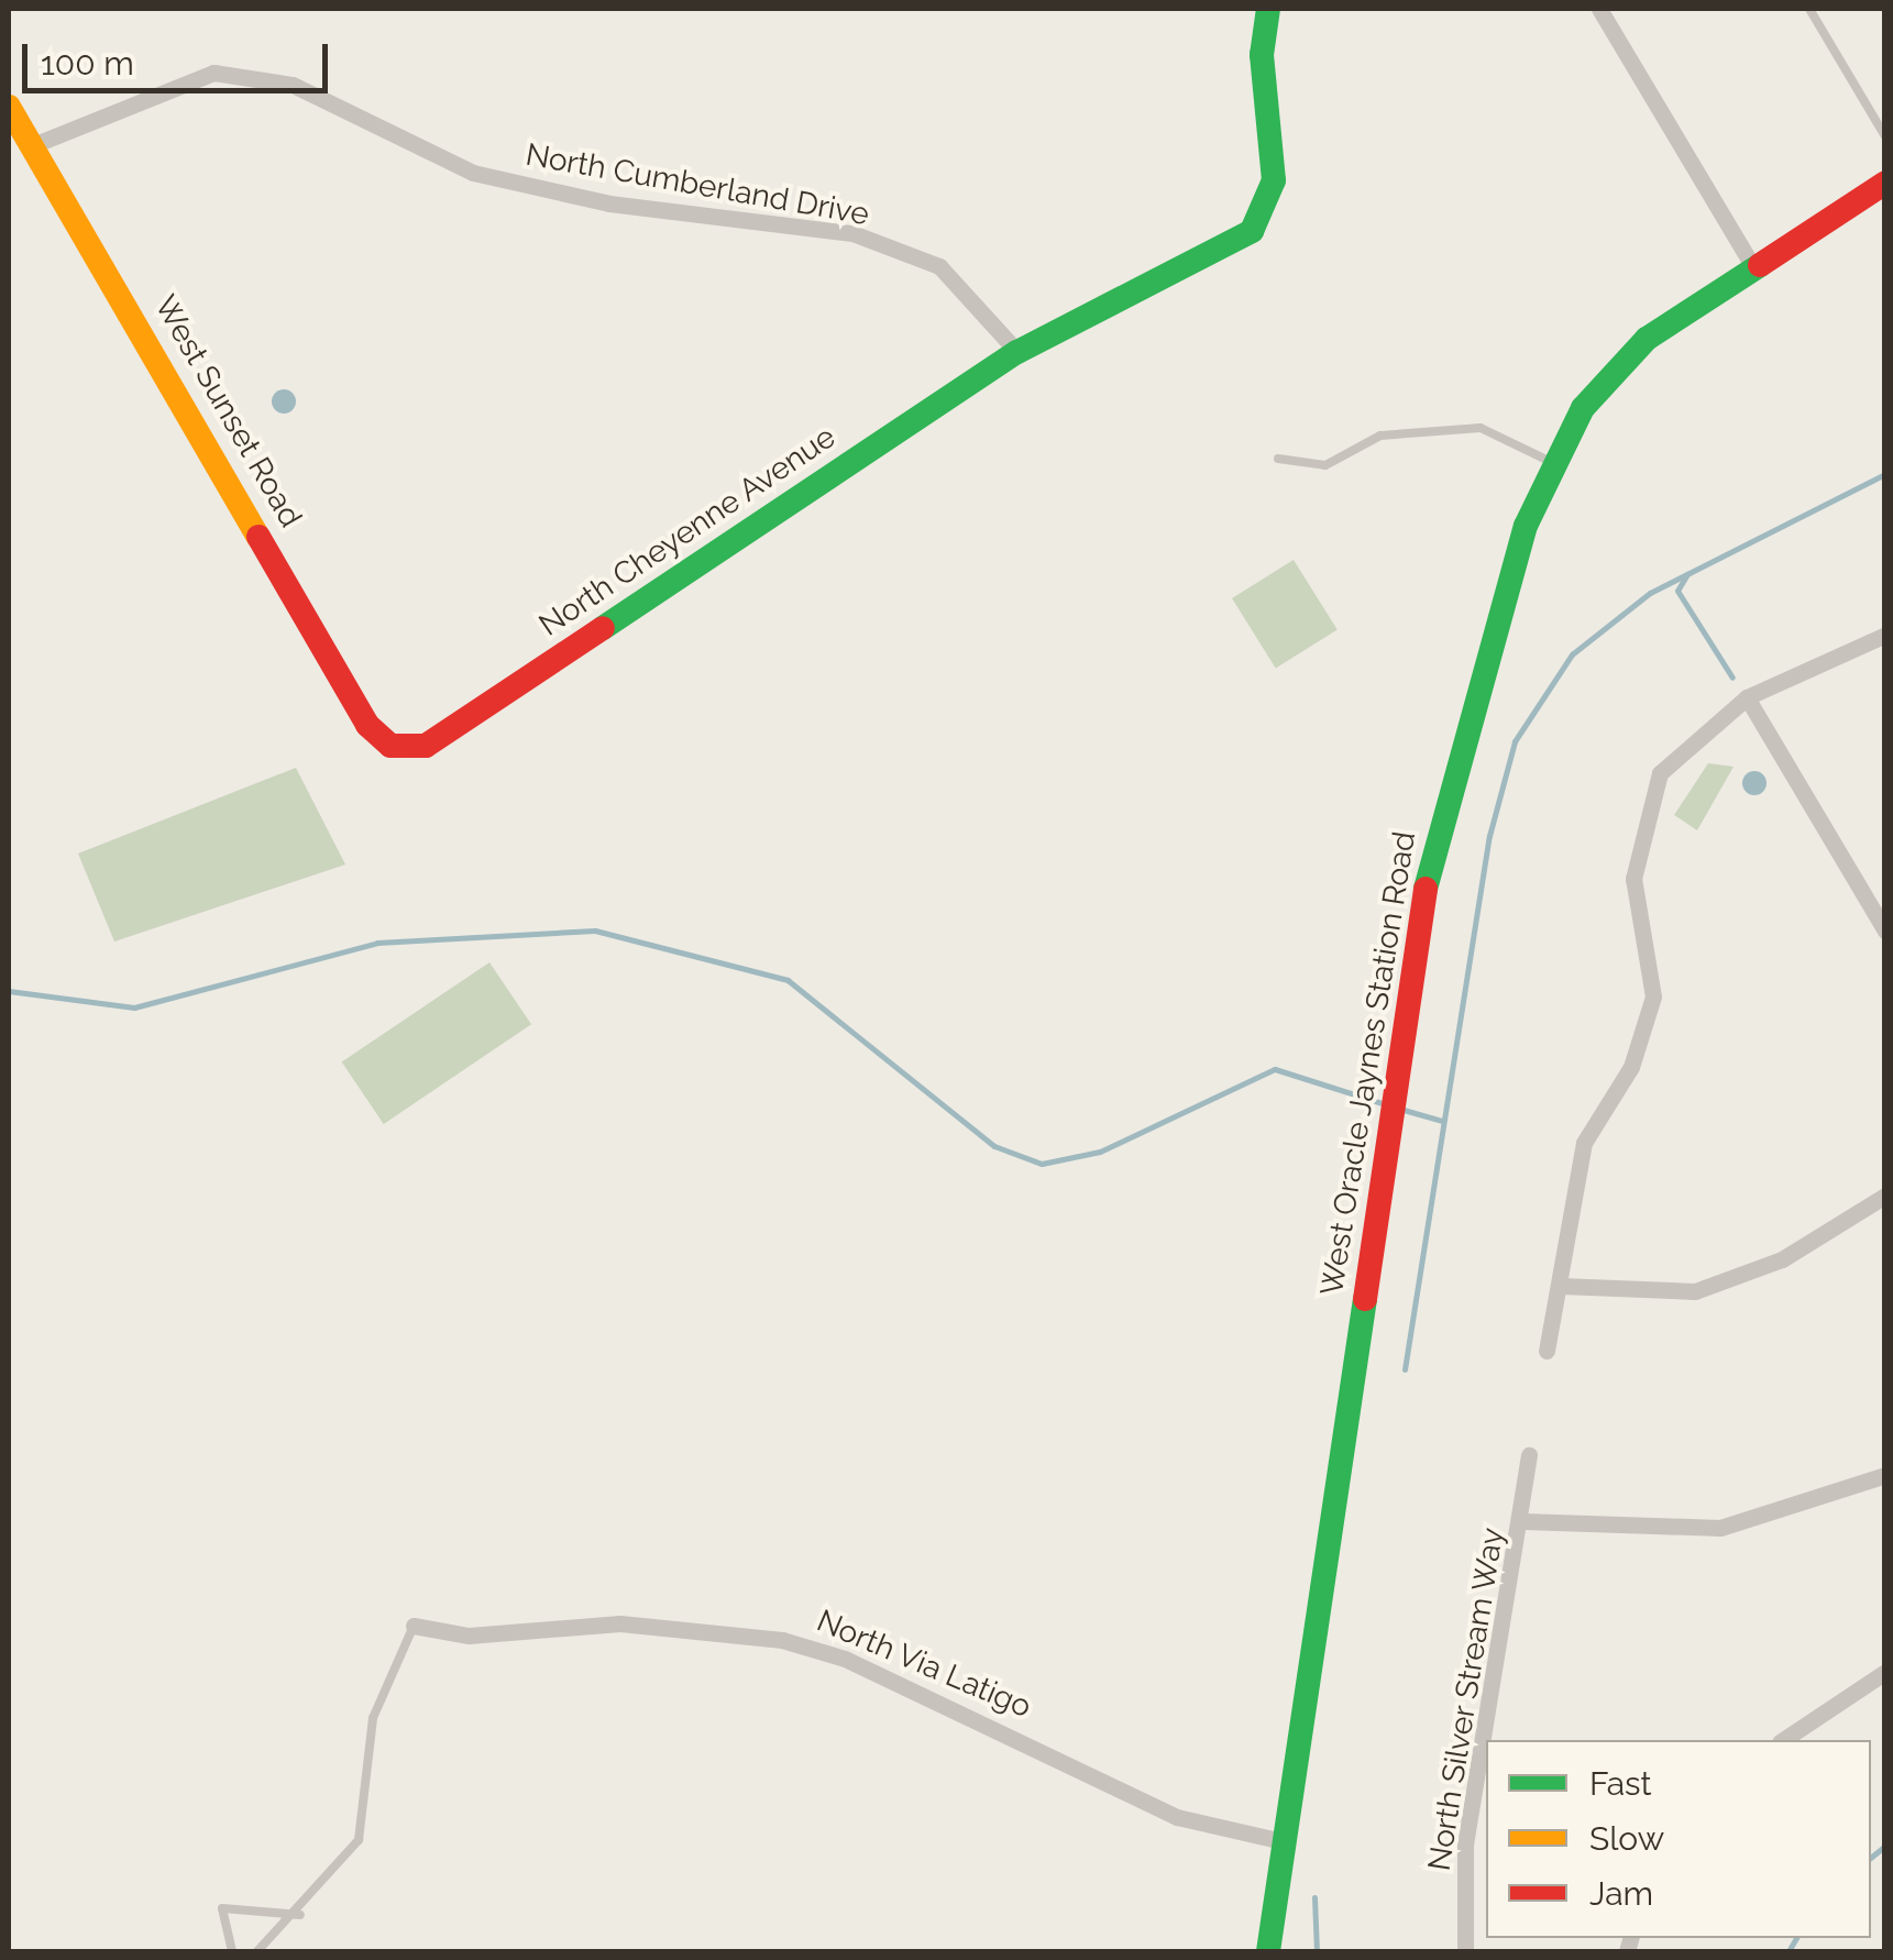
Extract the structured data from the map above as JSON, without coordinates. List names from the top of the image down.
{
  "streets": {
    "street": [
      "North Cumberland Drive",
      "West Sunset Road",
      "North Cheyenne Avenue",
      "West Oracle Jaynes Station Road",
      "North Via Latigo",
      "North Silver Stream Way"
    ]
  },
  "crossings": [
    ["North Cumberland Drive", "West Sunset Road"],
    ["North Cumberland Drive", "North Cheyenne Avenue"],
    ["West Sunset Road", "North Cheyenne Avenue"],
    ["West Oracle Jaynes Station Road", "North Via Latigo"]
  ],
  "legend": ["Fast", "Slow", "Jam"],
  "scale_bar": "100 m"
}
